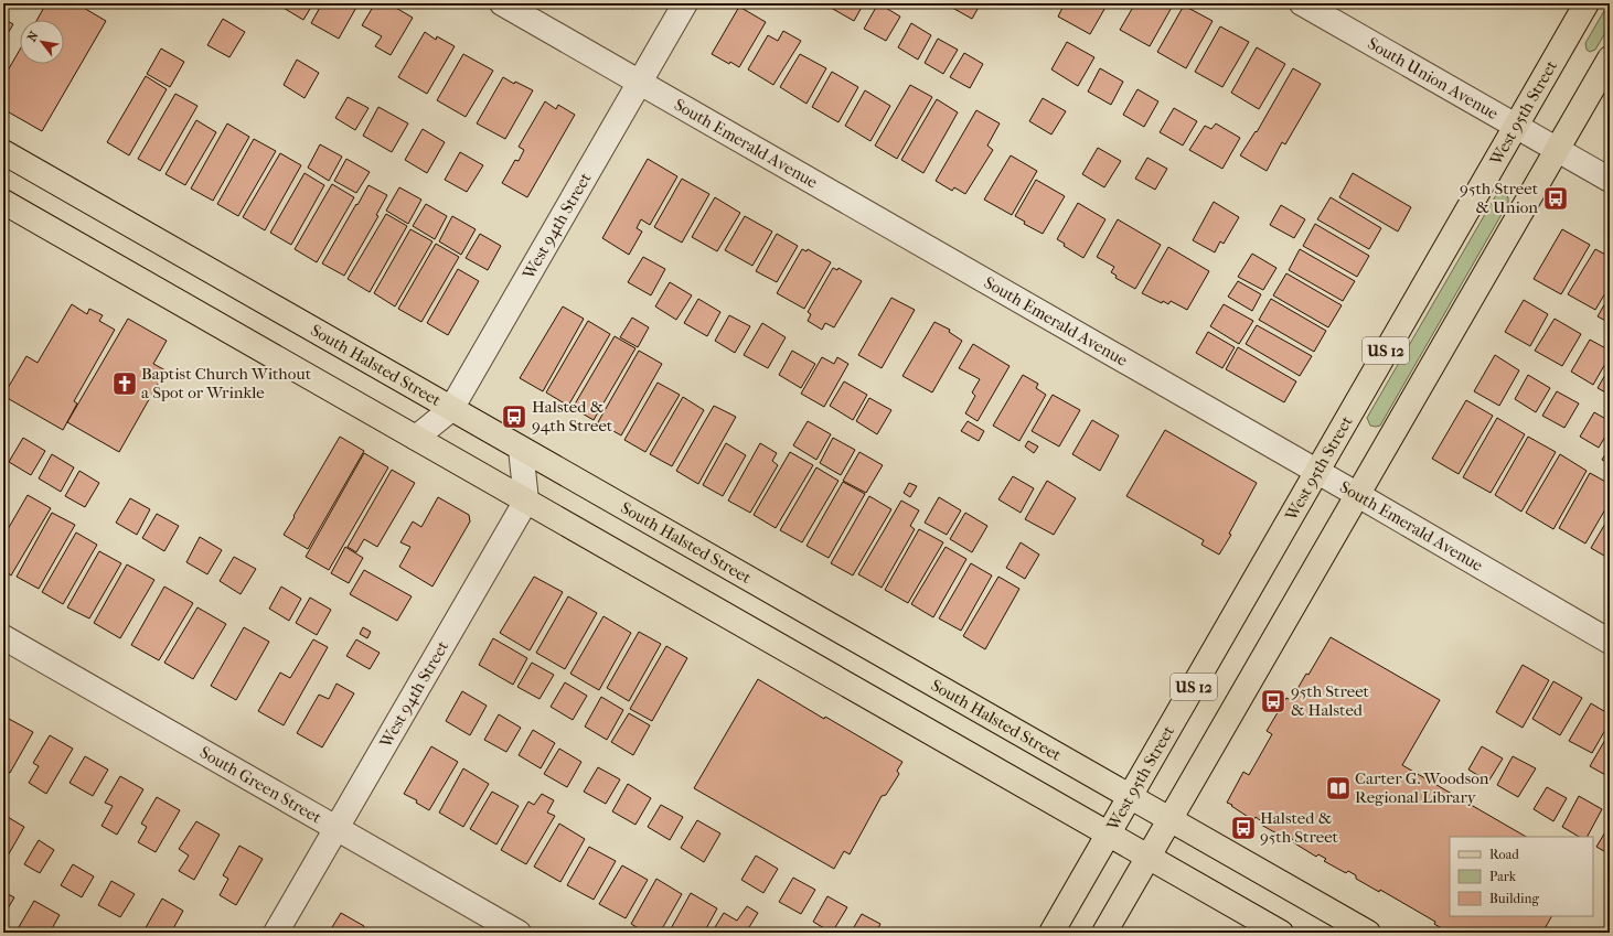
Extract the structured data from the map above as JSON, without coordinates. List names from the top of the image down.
{
  "streets": {
    "main road": ["West 95th Street", "US 12", "South Halsted Street"],
    "street": [
      "South Union Avenue",
      "South Emerald Avenue",
      "West 94th Street",
      "South Green Street"
    ]
  },
  "crossings": [
    ["South Union Avenue", "West 95th Street"],
    ["South Union Avenue", "US 12"],
    ["West 95th Street", "South Emerald Avenue"],
    ["West 95th Street", "South Halsted Street"],
    ["South Emerald Avenue", "West 94th Street"],
    ["South Emerald Avenue", "US 12"],
    ["West 94th Street", "South Halsted Street"],
    ["West 94th Street", "South Green Street"],
    ["US 12", "South Halsted Street"]
  ],
  "places": {
    "bus stop": [
      "95th Street & Union",
      "Halsted & 94th Street",
      "95th Street & Halsted",
      "Halsted & 95th Street"
    ],
    "church": ["Baptist Church Without a Spot or Wrinkle"],
    "library": ["Carter G. Woodson Regional Library"]
  },
  "legend": ["Road", "Park", "Building"],
  "north": "top left"
}
